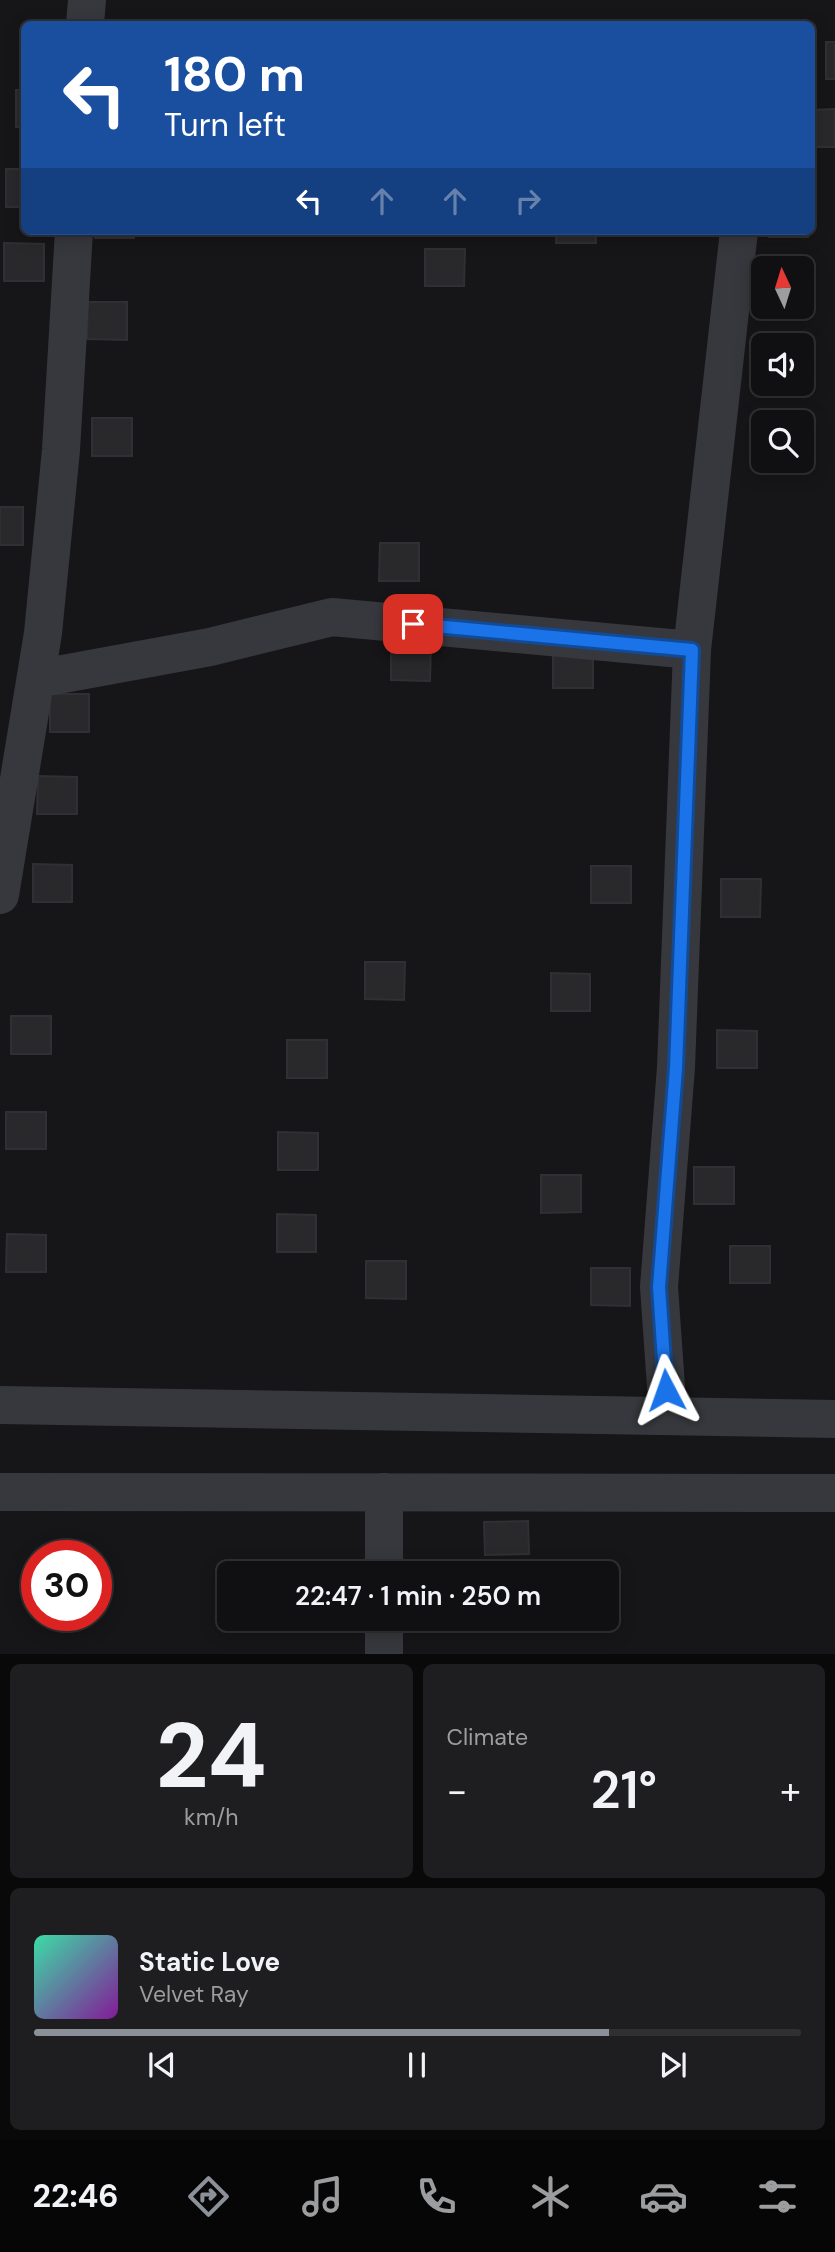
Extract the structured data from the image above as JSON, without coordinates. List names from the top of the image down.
{
  "north": "top",
  "page": {
    "turn": ["180 m", "Turn left"],
    "limit": "30",
    "trip": "22:47 · 1 min · 250 m",
    "tile": [
      ["24", "km/h"],
      "Climate"
    ],
    "heat": ["−", "21°", "+"],
    "song": ["Static Love", "Velvet Ray"],
    "tabs": "22:46"
  }
}
